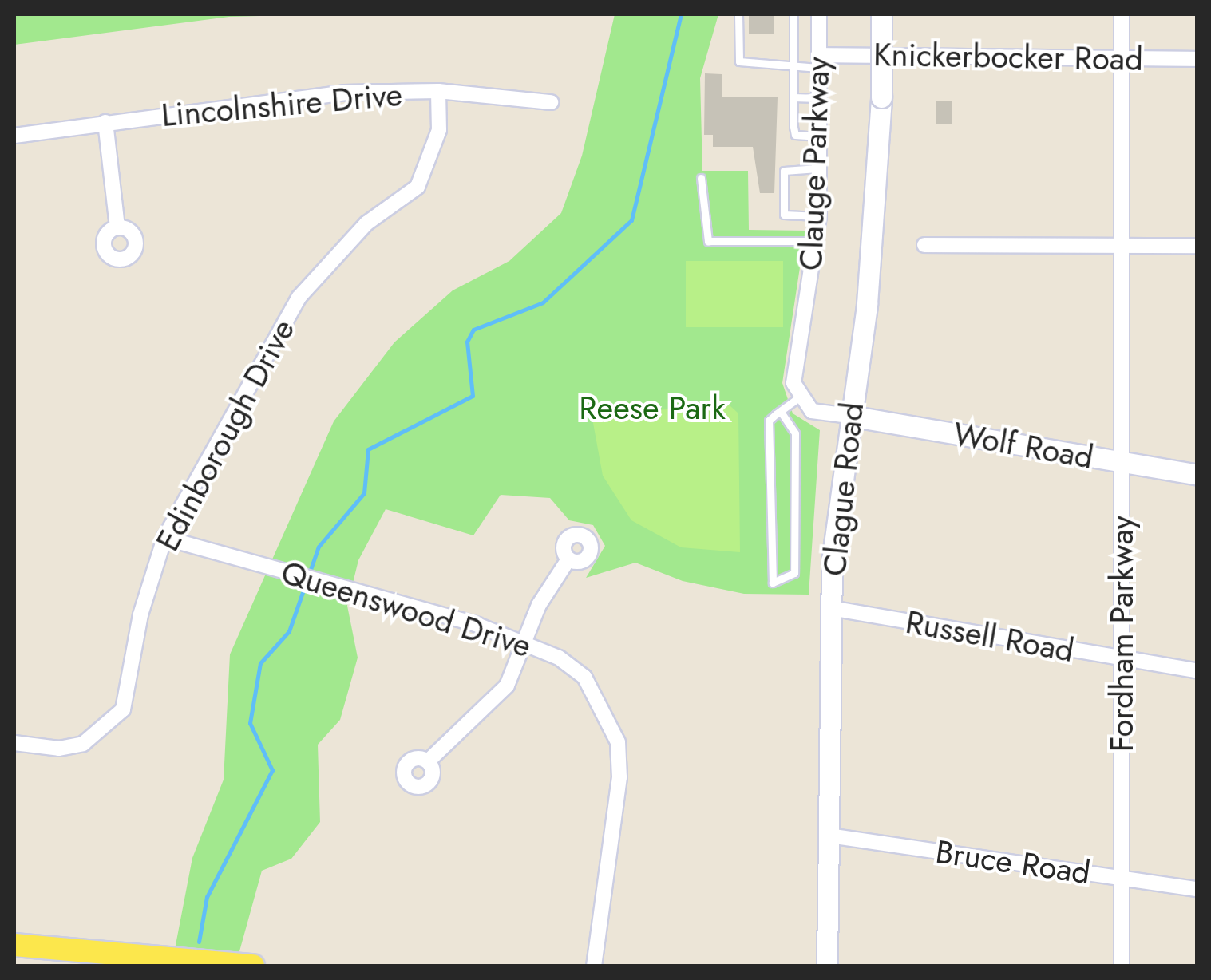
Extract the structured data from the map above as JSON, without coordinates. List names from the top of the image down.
{
  "streets": {
    "main road": ["Wolf Road", "Clague Road"],
    "street": [
      "Knickerbocker Road",
      "Lincolnshire Drive",
      "Clauge Parkway",
      "Edinborough Drive",
      "Queenswood Drive",
      "Fordham Parkway",
      "Russell Road",
      "Bruce Road"
    ]
  },
  "crossings": [
    ["Knickerbocker Road", "Clauge Parkway"],
    ["Knickerbocker Road", "Fordham Parkway"],
    ["Lincolnshire Drive", "Edinborough Drive"],
    ["Edinborough Drive", "Queenswood Drive"],
    ["Wolf Road", "Clague Road"],
    ["Wolf Road", "Fordham Parkway"],
    ["Clague Road", "Russell Road"],
    ["Clague Road", "Bruce Road"],
    ["Fordham Parkway", "Russell Road"],
    ["Fordham Parkway", "Bruce Road"]
  ],
  "parks": ["Reese Park"]
}
